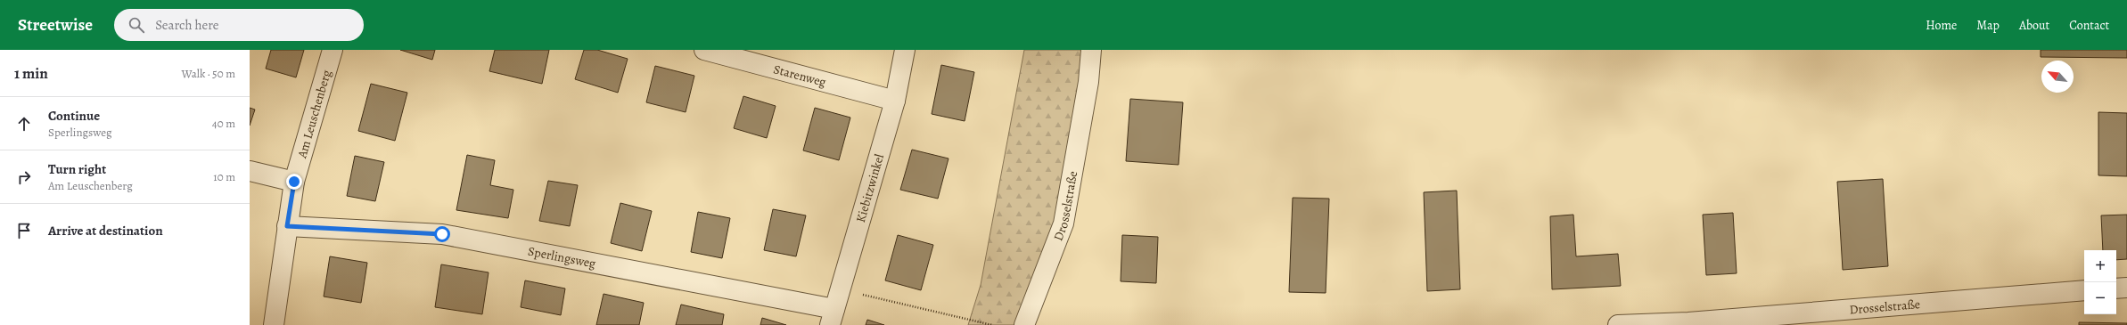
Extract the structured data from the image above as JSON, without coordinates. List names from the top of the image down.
{
  "streets": {
    "street": [
      "Starenweg",
      "Am Leuschenberg",
      "Kiebitzwinkel",
      "Drosselstraße",
      "Sperlingsweg"
    ]
  },
  "crossings": [
    ["Starenweg", "Kiebitzwinkel"],
    ["Am Leuschenberg", "Sperlingsweg"],
    ["Kiebitzwinkel", "Sperlingsweg"]
  ],
  "north": "top left",
  "page": {
    "header": "Streetwise",
    "search": "Search here",
    "nav": [
      "Home",
      "Map",
      "About",
      "Contact"
    ],
    "heading": ["1 min", "Walk · 50 m"],
    "list": [
      ["Continue", "Sperlingsweg", "40 m"],
      ["Turn right", "Am Leuschenberg", "10 m"],
      "Arrive at destination"
    ],
    "map_buttons": ["+", "−"]
  }
}
